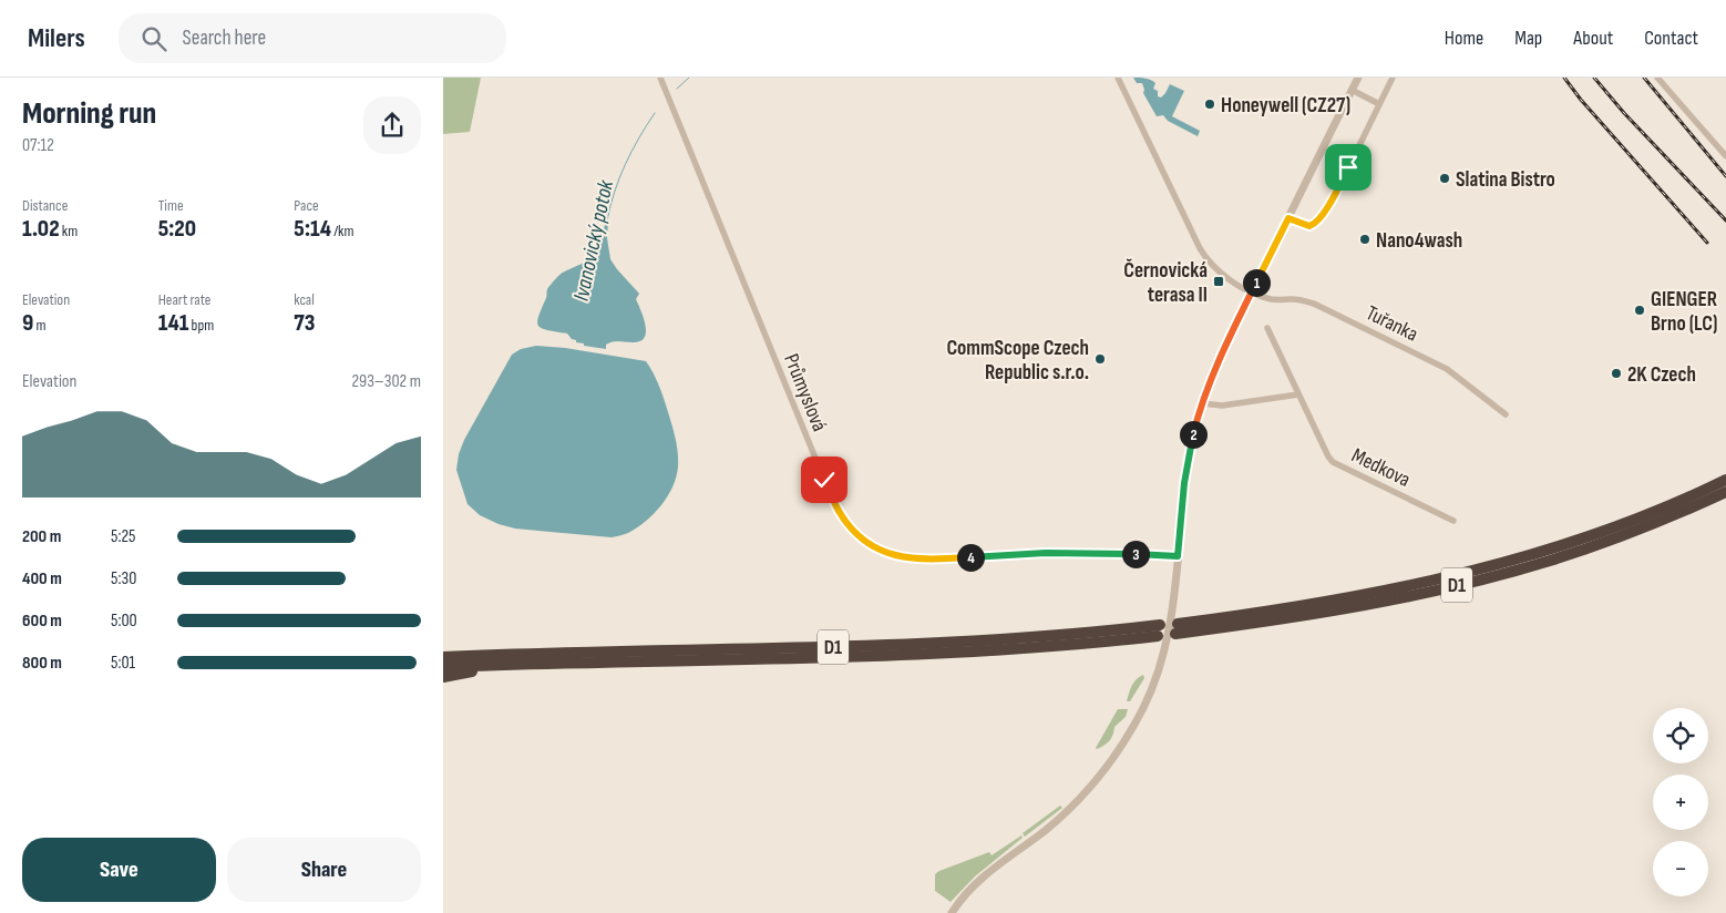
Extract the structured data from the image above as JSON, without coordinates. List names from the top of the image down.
{
  "streets": {
    "highway": ["D1"],
    "street": ["Tuřanka", "Průmyslová", "Medkova"]
  },
  "water": ["Ivanovický potok"],
  "places": {
    "other": [
      "Honeywell (CZ27)",
      "Slatina Bistro",
      "Nano4wash",
      "GIENGER Brno (LC)",
      "CommScope Czech Republic s.r.o.",
      "2K Czech"
    ],
    "transit": ["Černovická terasa II"]
  },
  "page": {
    "header": "Milers",
    "search": "Search here",
    "nav": [
      "Home",
      "Map",
      "About",
      "Contact"
    ],
    "heading": ["Morning run", "07:12"],
    "stats": [
      ["Distance", "1.02 km"],
      ["Time", "5:20"],
      ["Pace", "5:14 /km"],
      ["Elevation", "9 m"],
      ["Heart rate", "141 bpm"],
      ["kcal", "73"]
    ],
    "pins": [
      "1",
      "2",
      "3",
      "4"
    ],
    "chart": ["Elevation", "293–302 m"],
    "list": [
      {
        "name": "200 m",
        "note": "5:25"
      },
      {
        "name": "400 m",
        "note": "5:30"
      },
      {
        "name": "600 m",
        "note": "5:00"
      },
      {
        "name": "800 m",
        "note": "5:01"
      }
    ],
    "map_buttons": ["+", "−"],
    "buttons": ["Save", "Share"]
  }
}
